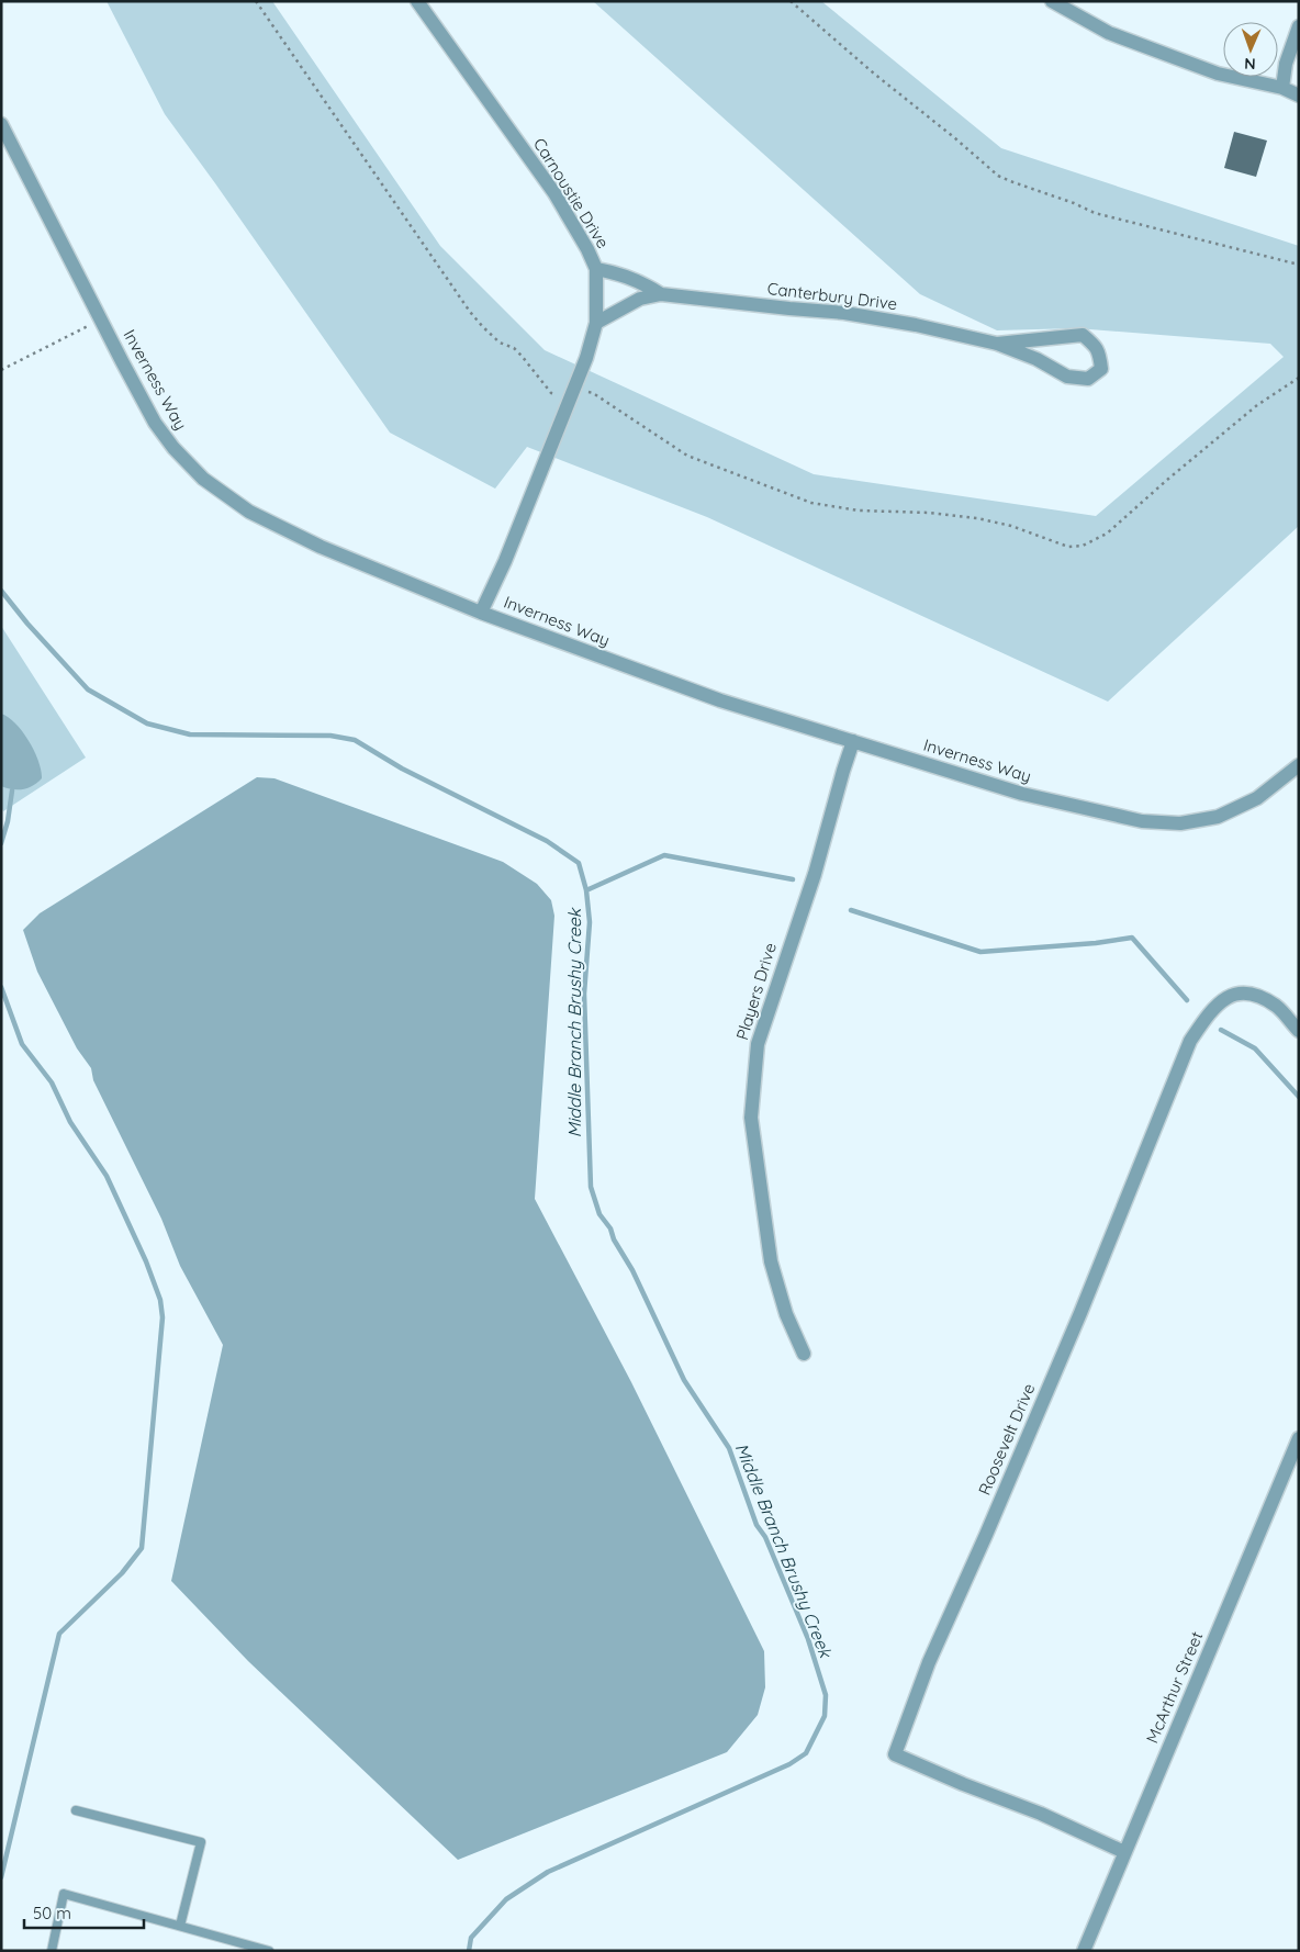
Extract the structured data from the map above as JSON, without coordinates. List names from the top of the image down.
{
  "streets": {
    "street": [
      "Carnoustie Drive",
      "Canterbury Drive",
      "Inverness Way",
      "Players Drive",
      "Roosevelt Drive",
      "McArthur Street"
    ]
  },
  "crossings": [
    ["Carnoustie Drive", "Canterbury Drive"],
    ["Carnoustie Drive", "Inverness Way"],
    ["Inverness Way", "Players Drive"],
    ["Roosevelt Drive", "McArthur Street"]
  ],
  "water": ["Middle Branch Brushy Creek"],
  "scale_bar": "50 m",
  "north": "bottom"
}
